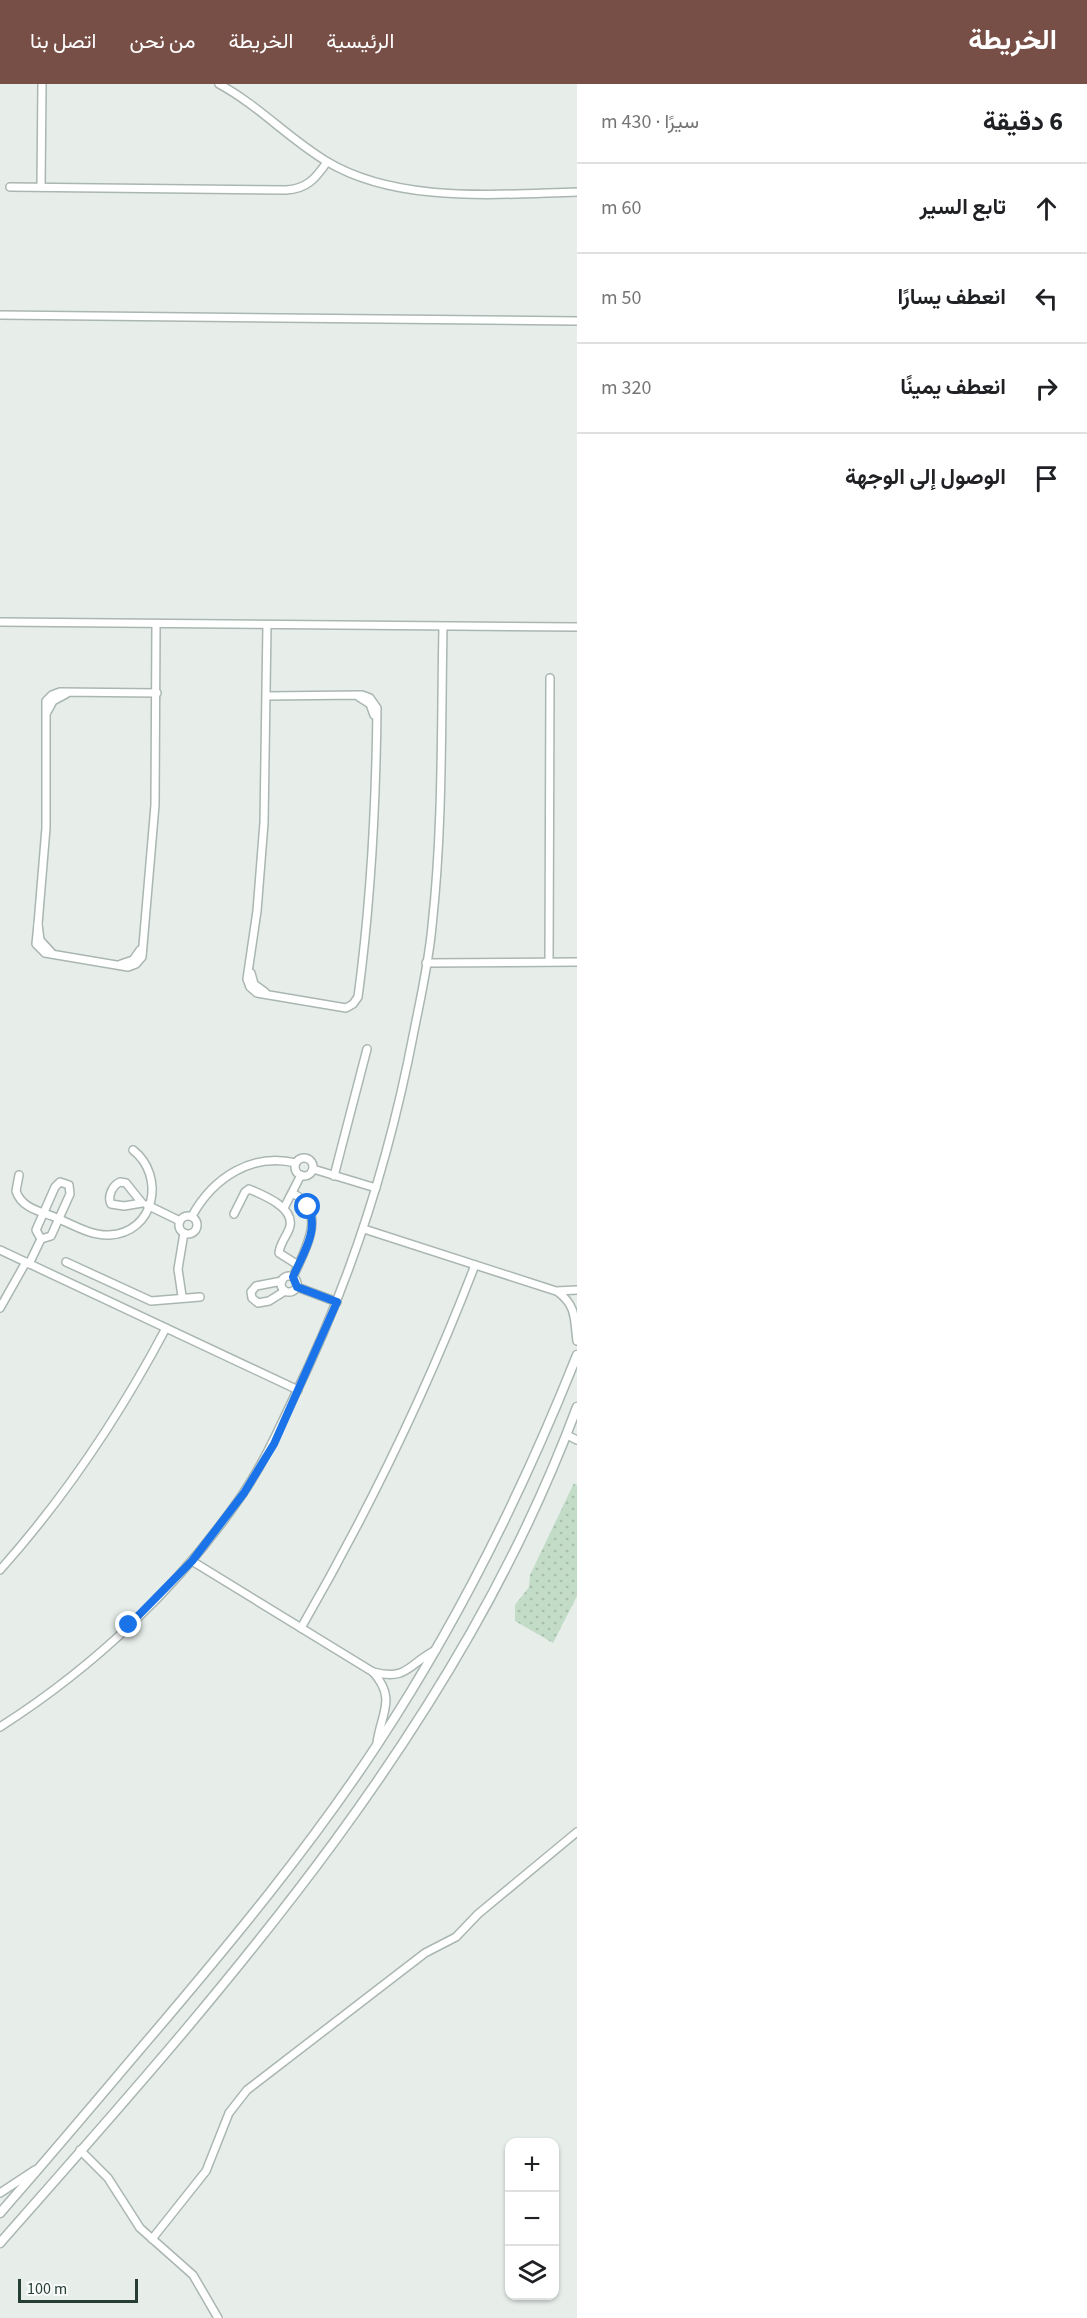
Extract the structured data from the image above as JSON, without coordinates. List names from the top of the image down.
{
  "scale_bar": "100 m",
  "page": {
    "header": "الخريطة",
    "nav": [
      "الرئيسية",
      "الخريطة",
      "من نحن",
      "اتصل بنا"
    ],
    "heading": ["6 دقيقة", "سيرًا · 430 m"],
    "list": [
      ["تابع السير", "60 m"],
      ["انعطف يسارًا", "50 m"],
      ["انعطف يمينًا", "320 m"],
      "الوصول إلى الوجهة"
    ],
    "map_buttons": ["+", "−"],
    "scale": "100 m"
  }
}
